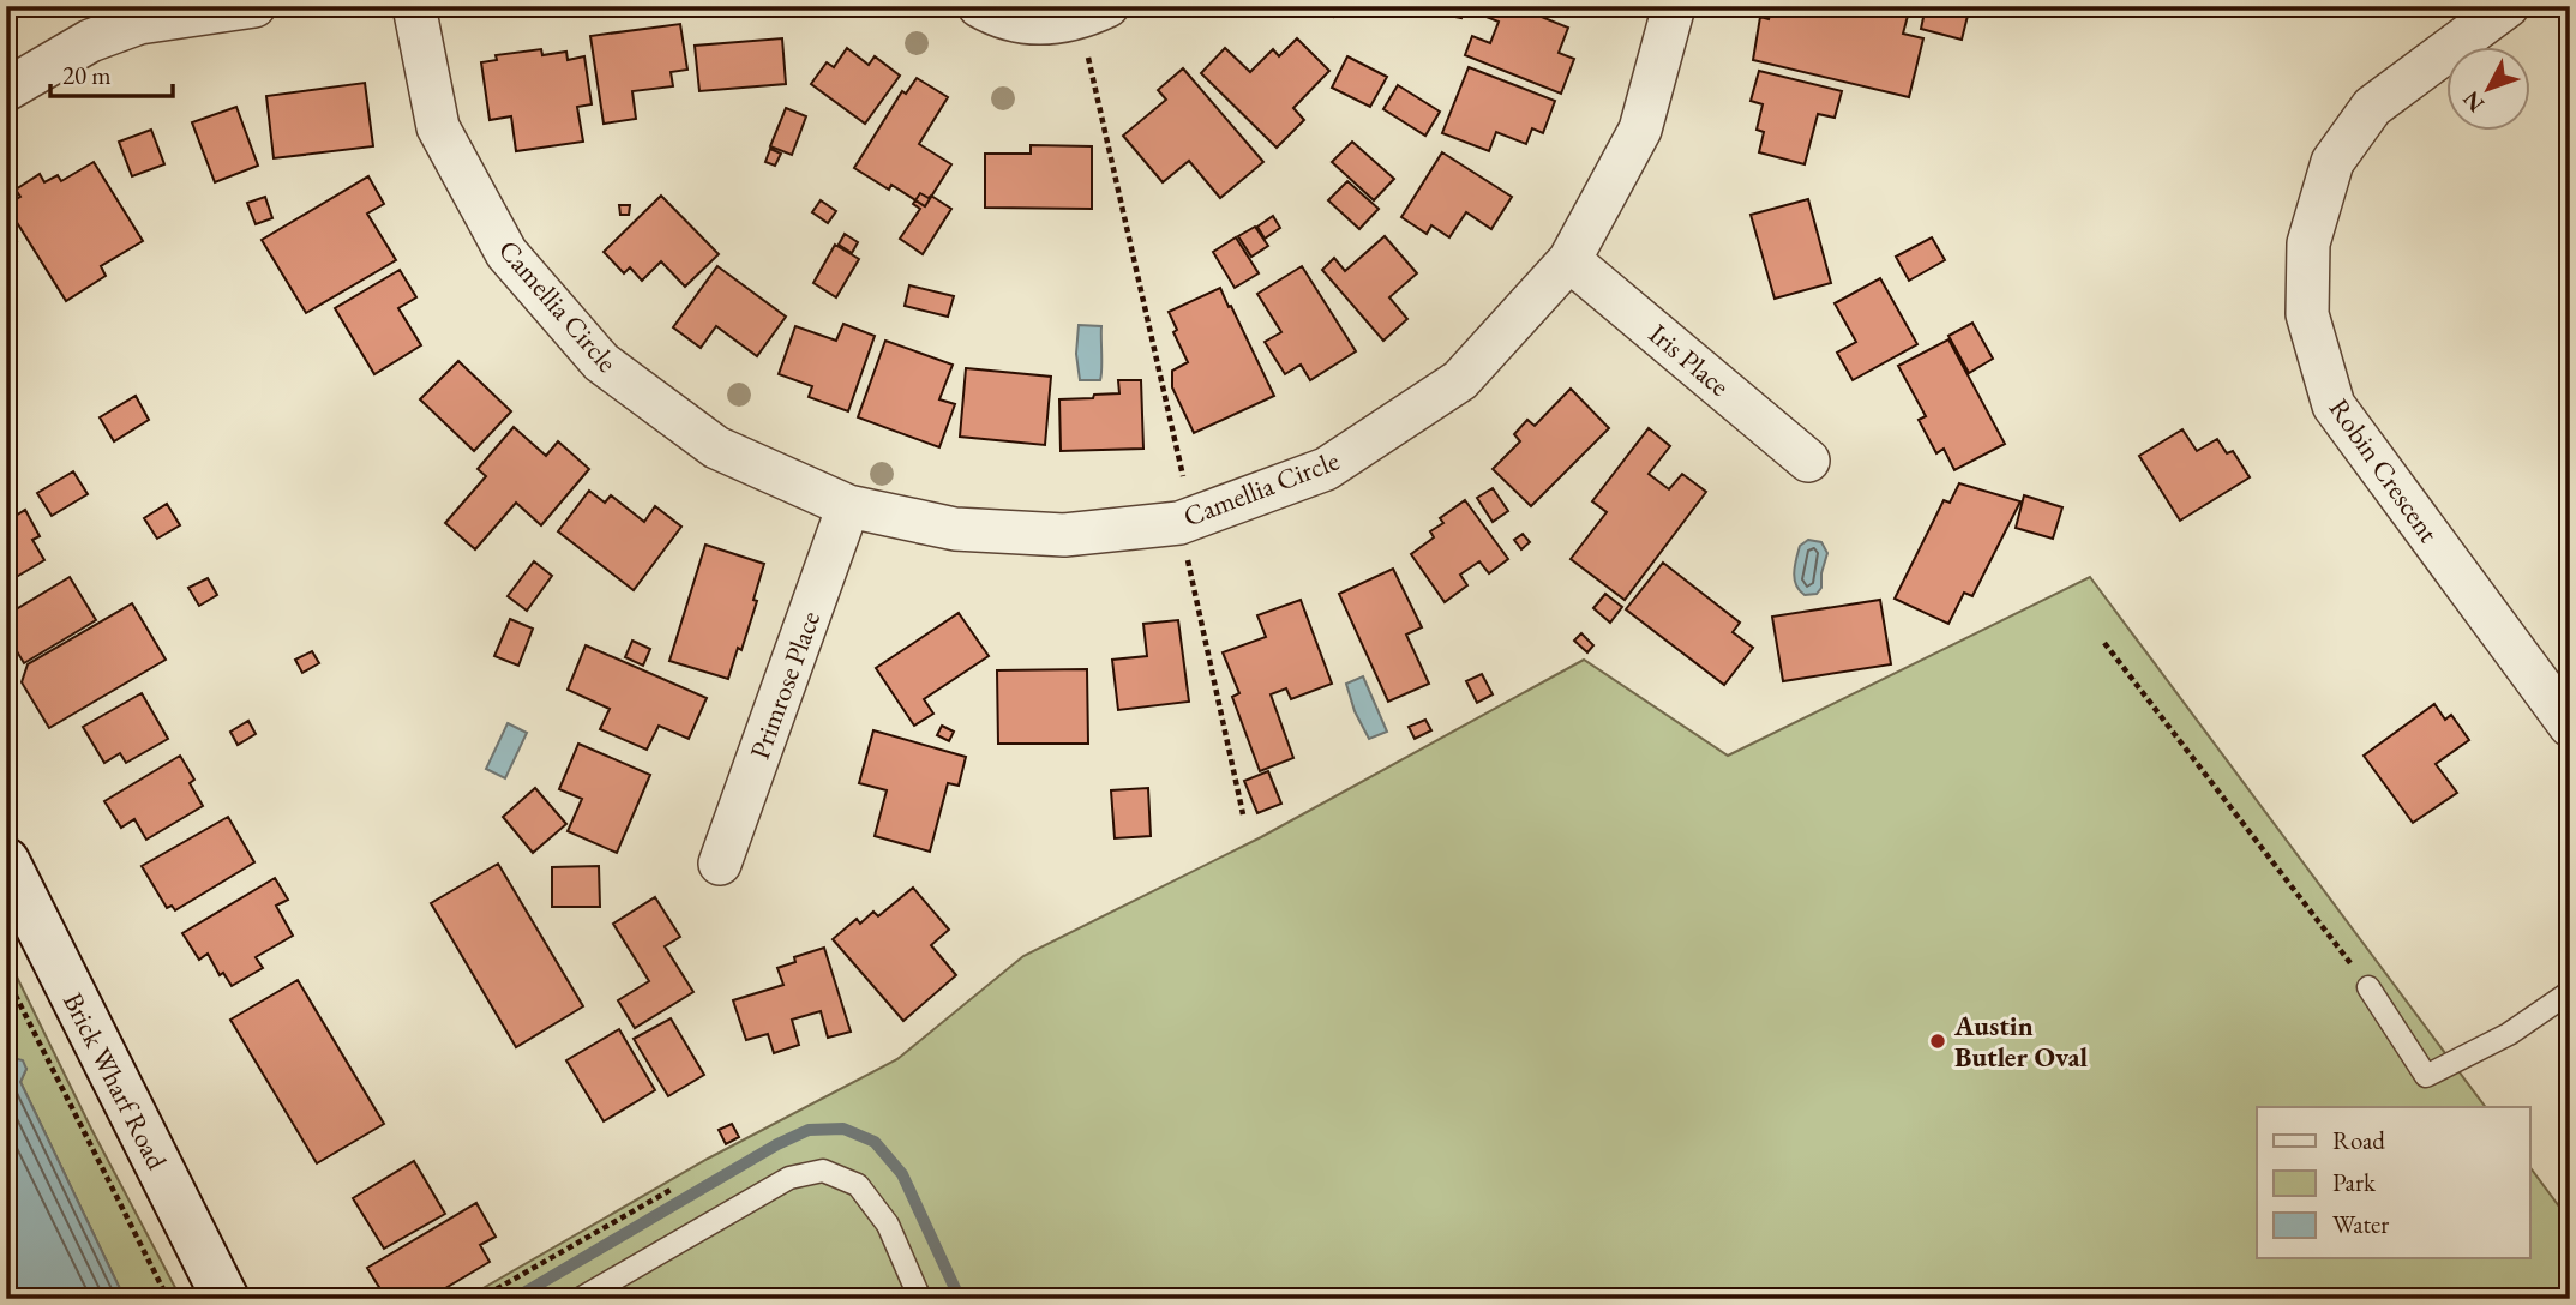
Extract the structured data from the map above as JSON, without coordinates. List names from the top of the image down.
{
  "streets": {
    "street": [
      "Camellia Circle",
      "Iris Place",
      "Robin Crescent",
      "Primrose Place",
      "Brick Wharf Road"
    ]
  },
  "crossings": [
    ["Camellia Circle", "Iris Place"],
    ["Camellia Circle", "Primrose Place"]
  ],
  "places": ["Austin Butler Oval"],
  "legend": ["Road", "Park", "Water"],
  "scale_bar": "20 m",
  "north": "bottom left"
}
